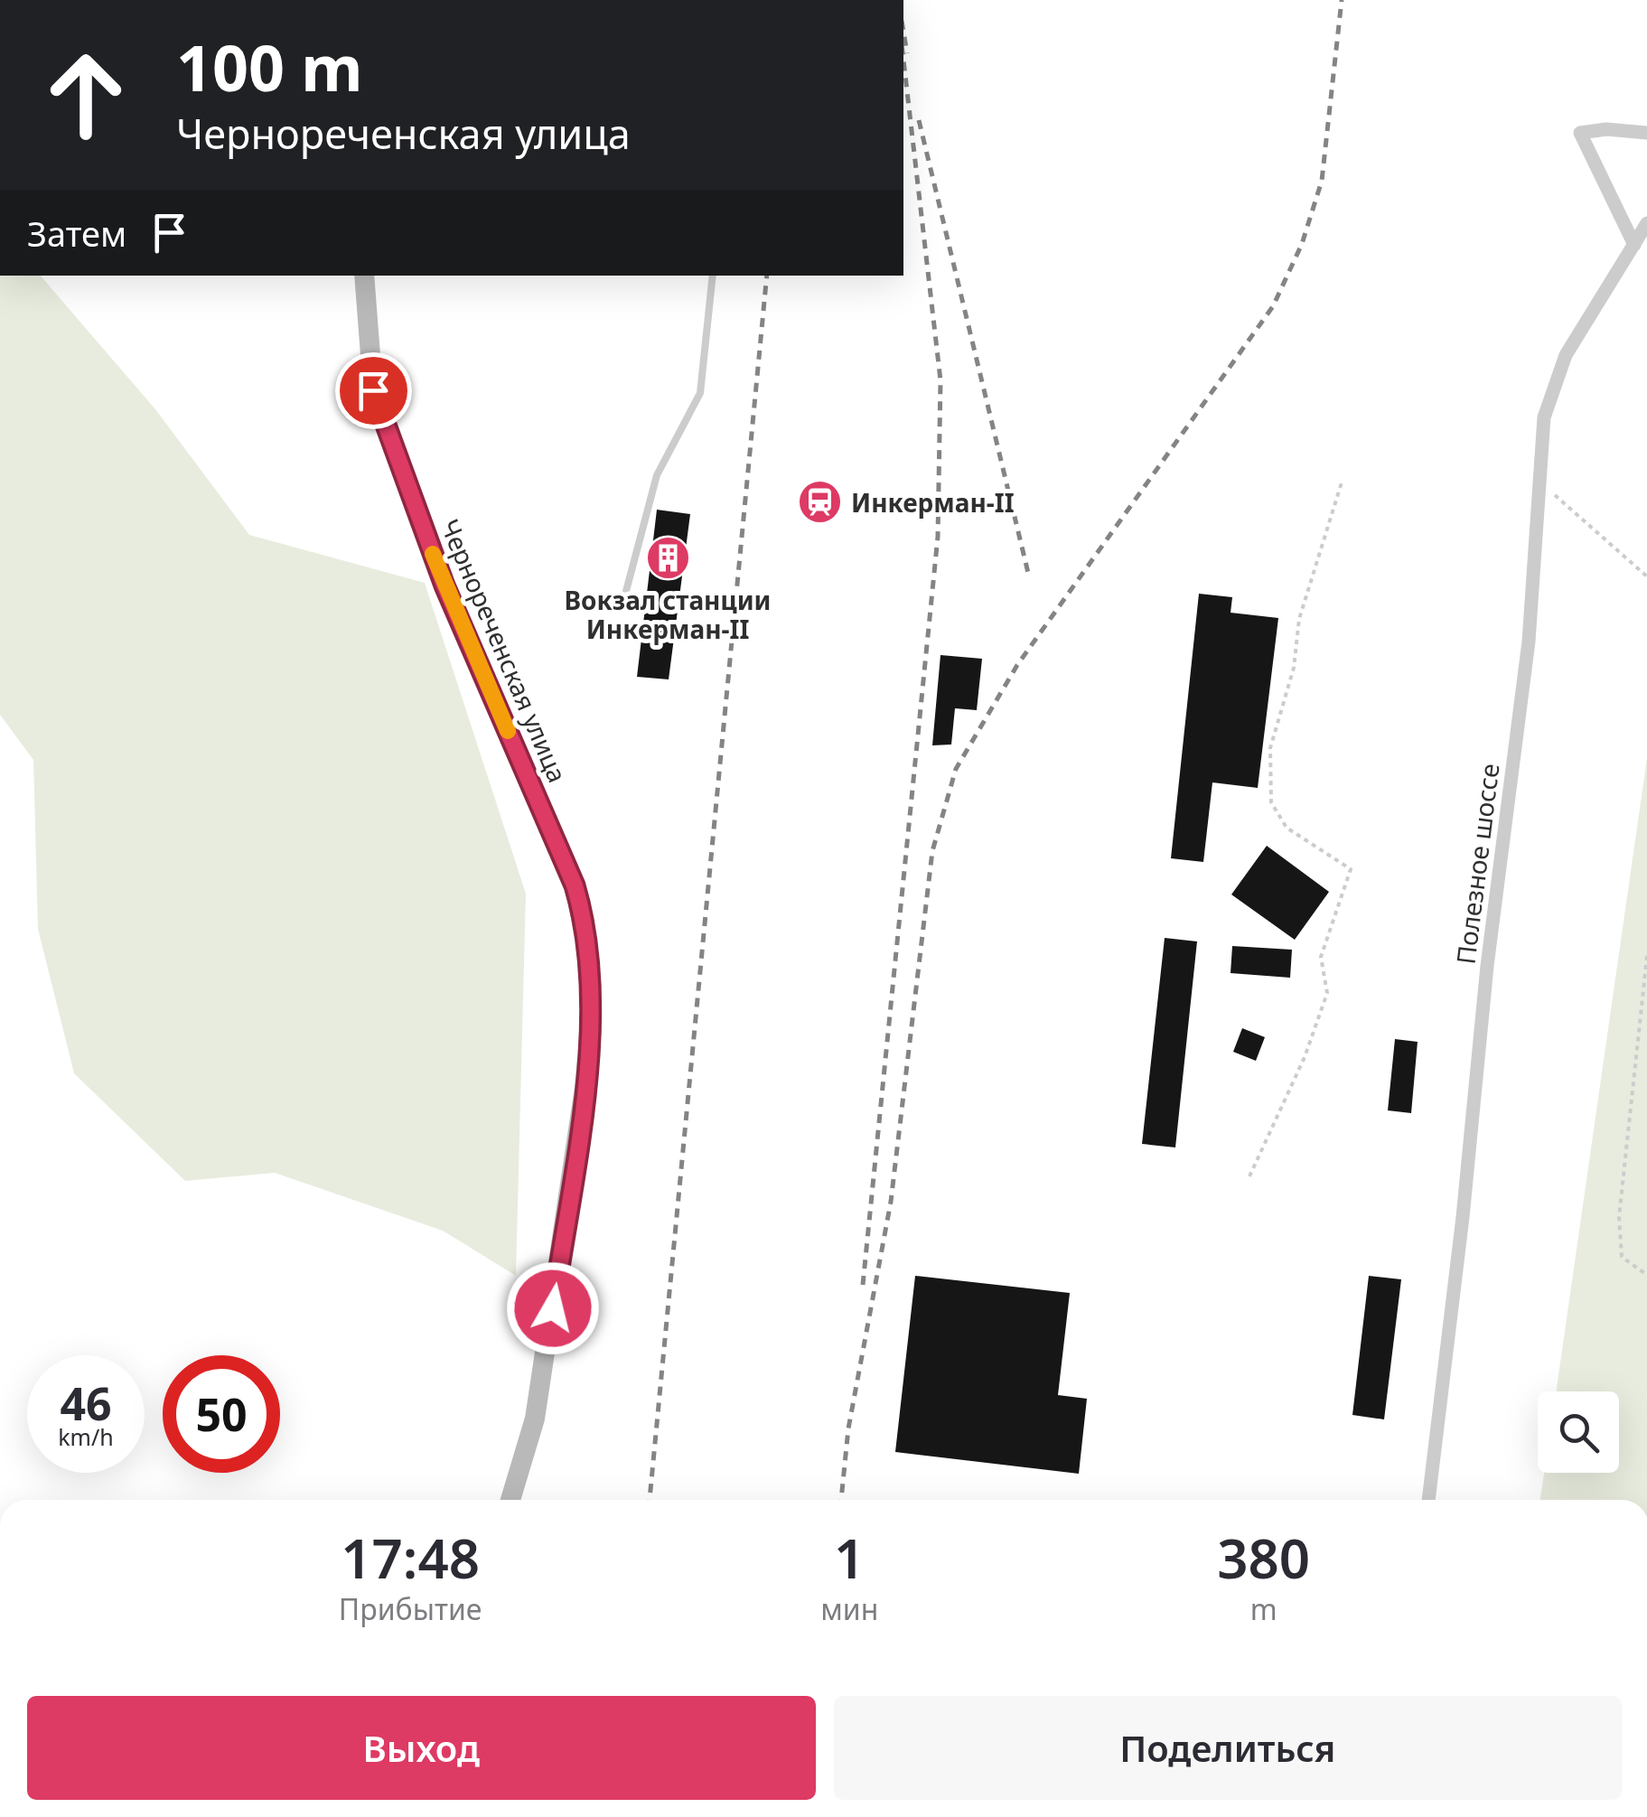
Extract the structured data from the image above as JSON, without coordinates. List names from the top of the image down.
{
  "streets": {
    "main road": ["Чернореченская улица"],
    "street": ["Полезное шоссе"]
  },
  "places": {
    "station": ["Инкерман-II"],
    "building": ["Вокзал станции Инкерман-II"]
  },
  "page": {
    "turn": ["100 m", "Чернореченская улица"],
    "then": "Затем",
    "speed": "46 km/h",
    "limit": "50",
    "eta": [
      "17:48",
      "Прибытие",
      "1",
      "мин",
      "380",
      "m"
    ],
    "buttons": ["Выход", "Поделиться"]
  }
}
